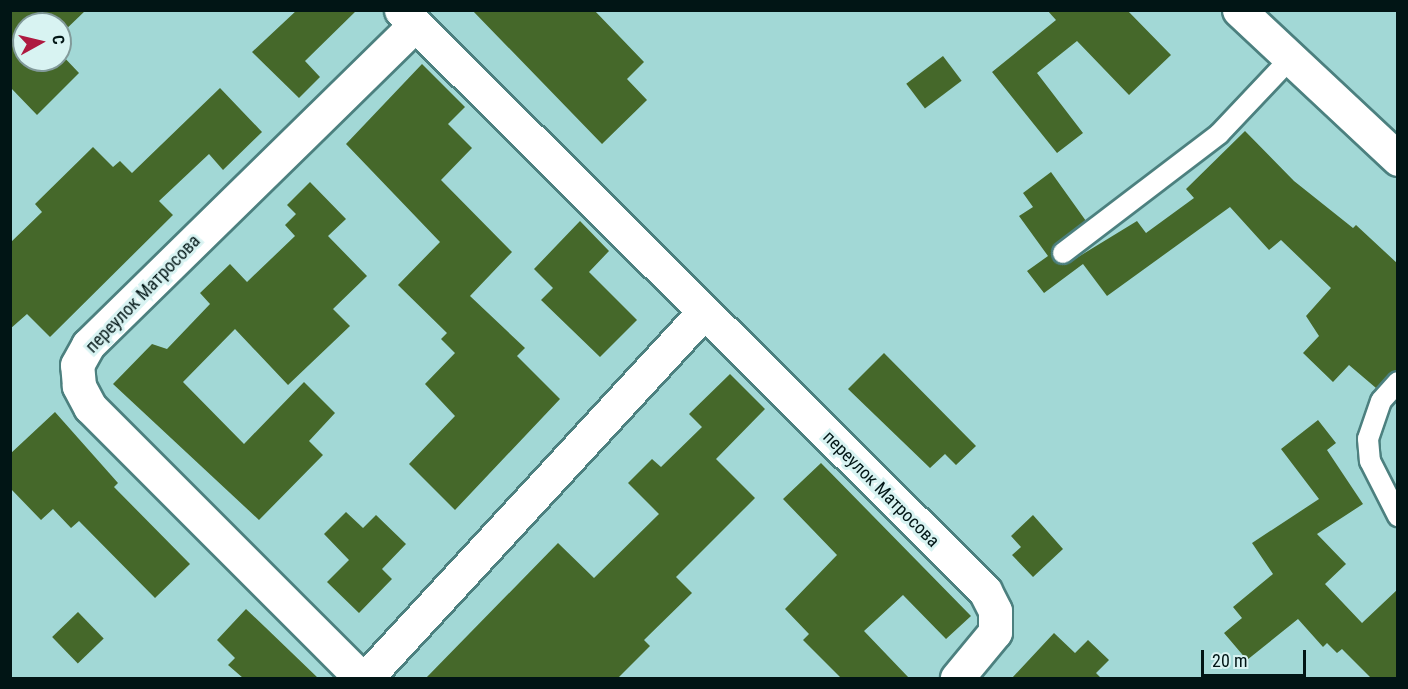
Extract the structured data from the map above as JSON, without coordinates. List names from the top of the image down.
{
  "streets": {
    "street": ["переулок Матросова"]
  },
  "scale_bar": "20 m",
  "north": "right"
}
